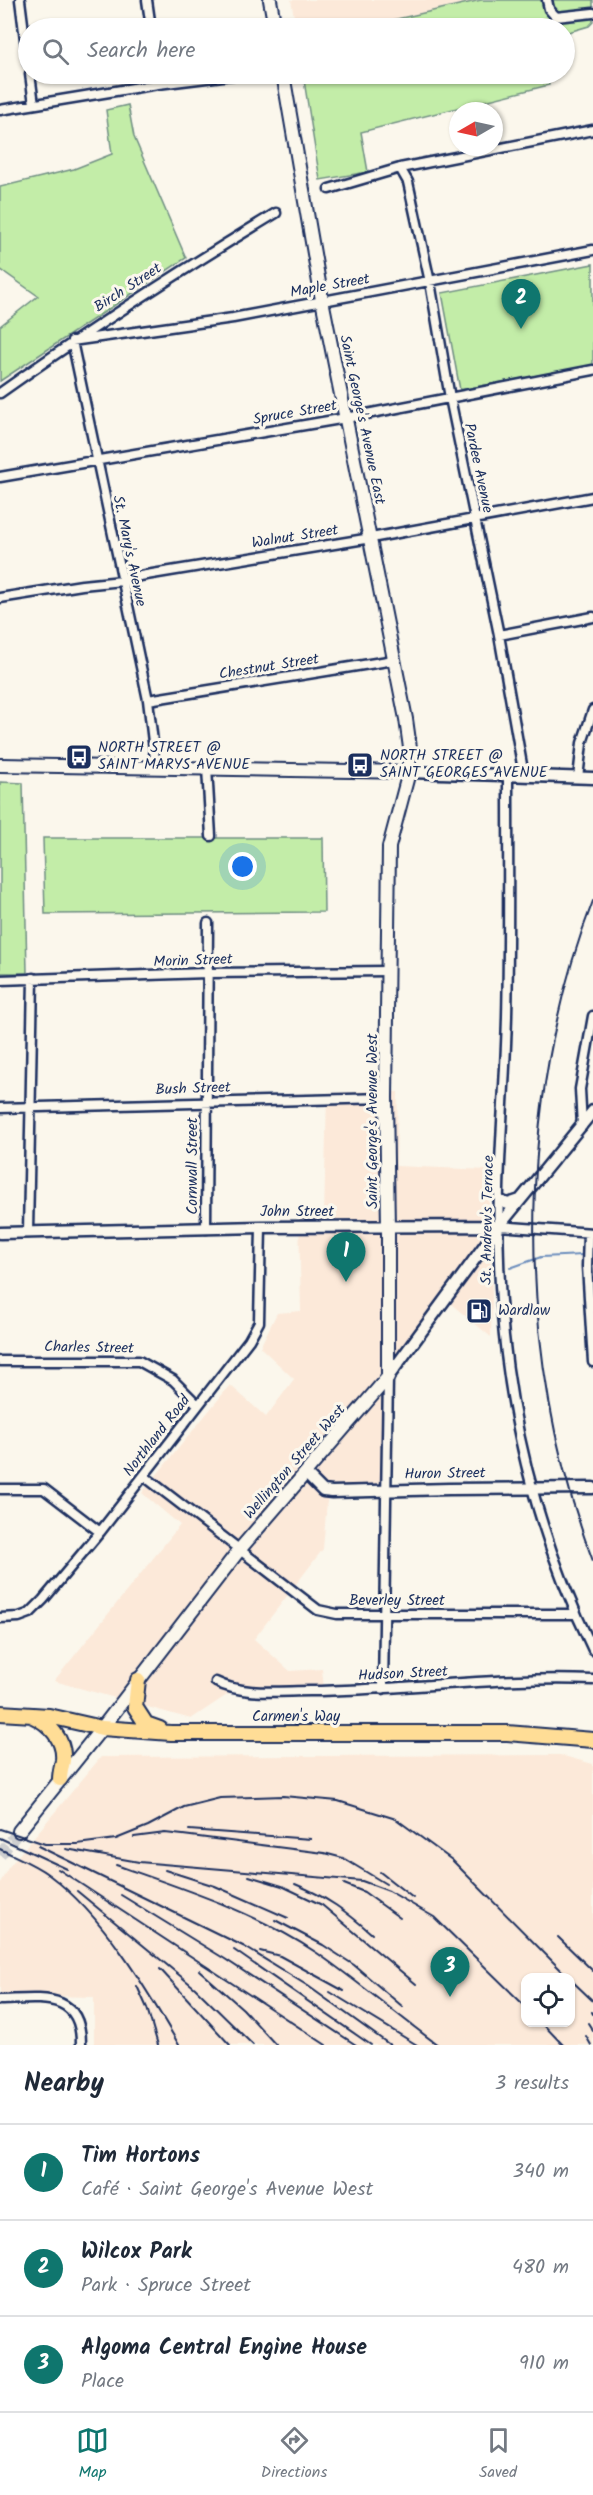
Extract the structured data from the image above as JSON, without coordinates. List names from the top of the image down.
{
  "streets": {
    "highway": ["Carmen's Way"],
    "main road": ["Saint George's Avenue East", "Saint George's Avenue West", "Wellington Street West"],
    "street": [
      "Maple Street",
      "Birch Street",
      "Spruce Street",
      "Pardee Avenue",
      "Walnut Street",
      "St. Mary's Avenue",
      "Chestnut Street",
      "Morin Street",
      "Bush Street",
      "Cornwall Street",
      "John Street",
      "St. Andrew's Terrace",
      "Charles Street",
      "Northland Road",
      "Huron Street",
      "Beverley Street",
      "Hudson Street"
    ]
  },
  "crossings": [
    ["Maple Street", "Birch Street"],
    ["Maple Street", "Saint George's Avenue East"],
    ["Maple Street", "Pardee Avenue"],
    ["Maple Street", "St. Mary's Avenue"],
    ["Birch Street", "St. Mary's Avenue"],
    ["Spruce Street", "Saint George's Avenue East"],
    ["Spruce Street", "Pardee Avenue"],
    ["Spruce Street", "St. Mary's Avenue"],
    ["Saint George's Avenue East", "Walnut Street"],
    ["Saint George's Avenue East", "Chestnut Street"],
    ["Saint George's Avenue East", "Saint George's Avenue West"],
    ["Pardee Avenue", "Walnut Street"],
    ["Walnut Street", "St. Mary's Avenue"],
    ["St. Mary's Avenue", "Chestnut Street"],
    ["Morin Street", "Saint George's Avenue West"],
    ["Morin Street", "Cornwall Street"],
    ["Bush Street", "Saint George's Avenue West"],
    ["Bush Street", "Cornwall Street"],
    ["Saint George's Avenue West", "John Street"],
    ["Saint George's Avenue West", "Wellington Street West"],
    ["Saint George's Avenue West", "Huron Street"],
    ["Saint George's Avenue West", "Beverley Street"],
    ["Saint George's Avenue West", "Hudson Street"],
    ["Cornwall Street", "John Street"],
    ["John Street", "St. Andrew's Terrace"],
    ["John Street", "Northland Road"],
    ["John Street", "Wellington Street West"],
    ["St. Andrew's Terrace", "Wellington Street West"],
    ["St. Andrew's Terrace", "Huron Street"],
    ["St. Andrew's Terrace", "Beverley Street"],
    ["Charles Street", "Northland Road"],
    ["Northland Road", "Beverley Street"],
    ["Wellington Street West", "Huron Street"],
    ["Wellington Street West", "Beverley Street"],
    ["Wellington Street West", "Carmen's Way"]
  ],
  "places": {
    "bus stop": ["NORTH STREET @ SAINT MARYS AVENUE", "NORTH STREET @ SAINT GEORGES AVENUE"],
    "fuel station": ["Wardlaw"]
  },
  "north": "left",
  "page": {
    "search": "Search here",
    "pins": ["2", "1", "3"],
    "heading": ["Nearby", "3 results"],
    "list": [
      {
        "mark": "1",
        "name": "Tim Hortons",
        "note": "Café · Saint George's Avenue West",
        "value": "340 m"
      },
      {
        "mark": "2",
        "name": "Wilcox Park",
        "note": "Park · Spruce Street",
        "value": "480 m"
      },
      {
        "mark": "3",
        "name": "Algoma Central Engine House",
        "note": "Place",
        "value": "910 m"
      }
    ],
    "nav": ["Map", "Directions", "Saved"]
  }
}
